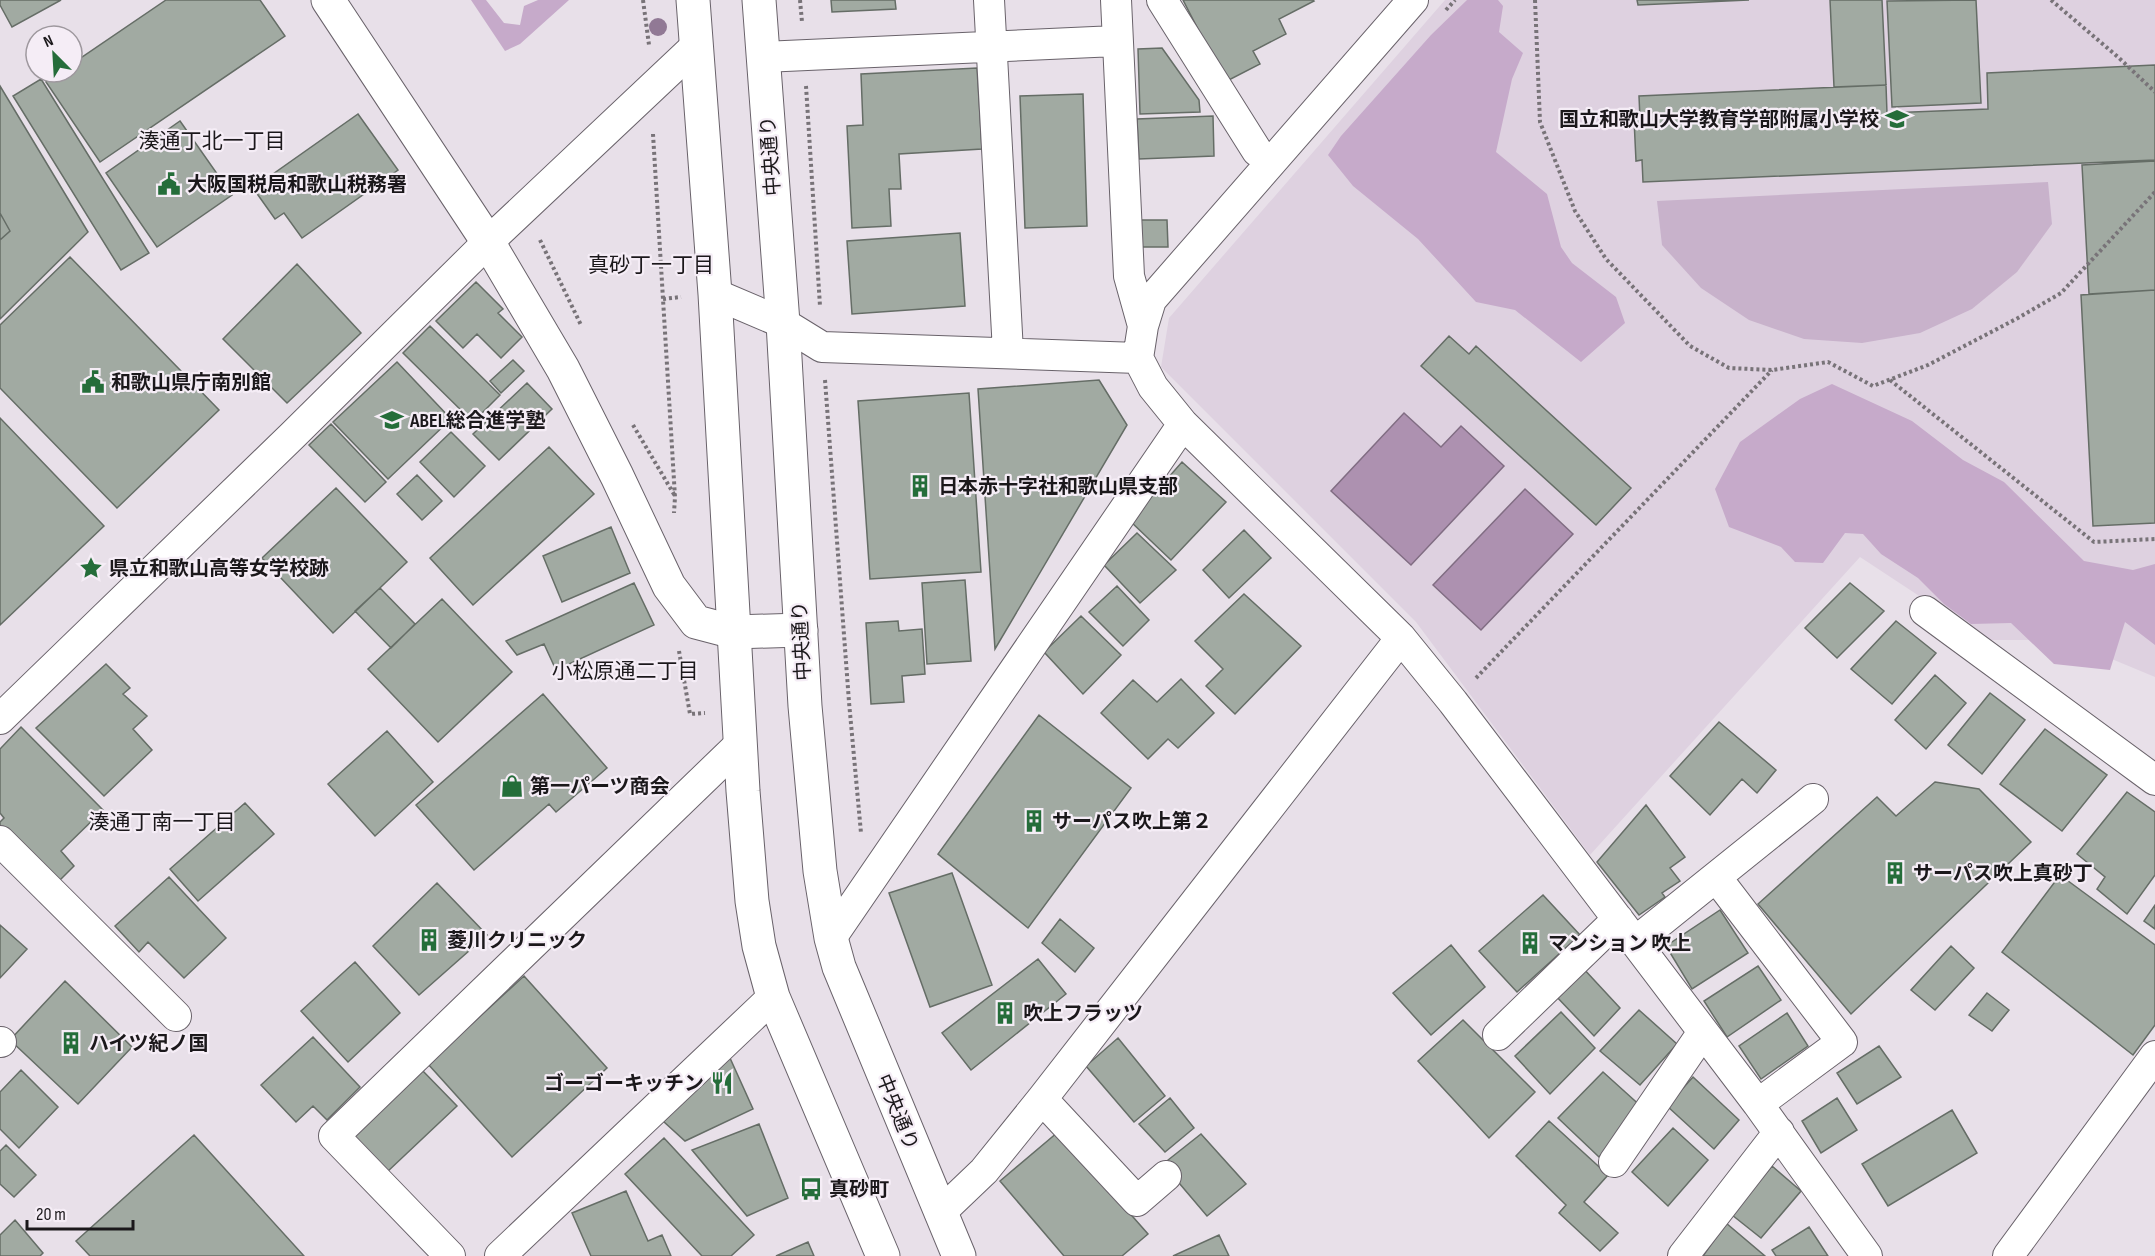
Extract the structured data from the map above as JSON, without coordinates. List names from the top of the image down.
{
  "streets": {
    "main road": ["中央通り"]
  },
  "districts": [
    "湊通丁北一丁目",
    "真砂丁一丁目",
    "小松原通二丁目",
    "湊通丁南一丁目"
  ],
  "places": {
    "school or university": ["国立和歌山大学教育学部附属小学校", "ABEL総合進学塾"],
    "public building": ["大阪国税局和歌山税務署", "和歌山県庁南別館"],
    "building": [
      "日本赤十字社和歌山県支部",
      "サーパス吹上第２",
      "サーパス吹上真砂丁",
      "菱川クリニック",
      "マンション 吹上",
      "吹上フラッツ",
      "ハイツ紀ノ国"
    ],
    "place": ["県立和歌山高等女学校跡"],
    "shop": ["第一パーツ商会"],
    "restaurant": ["ゴーゴーキッチン"],
    "bus stop": ["真砂町"]
  },
  "scale_bar": "20 m",
  "north": "top left"
}
